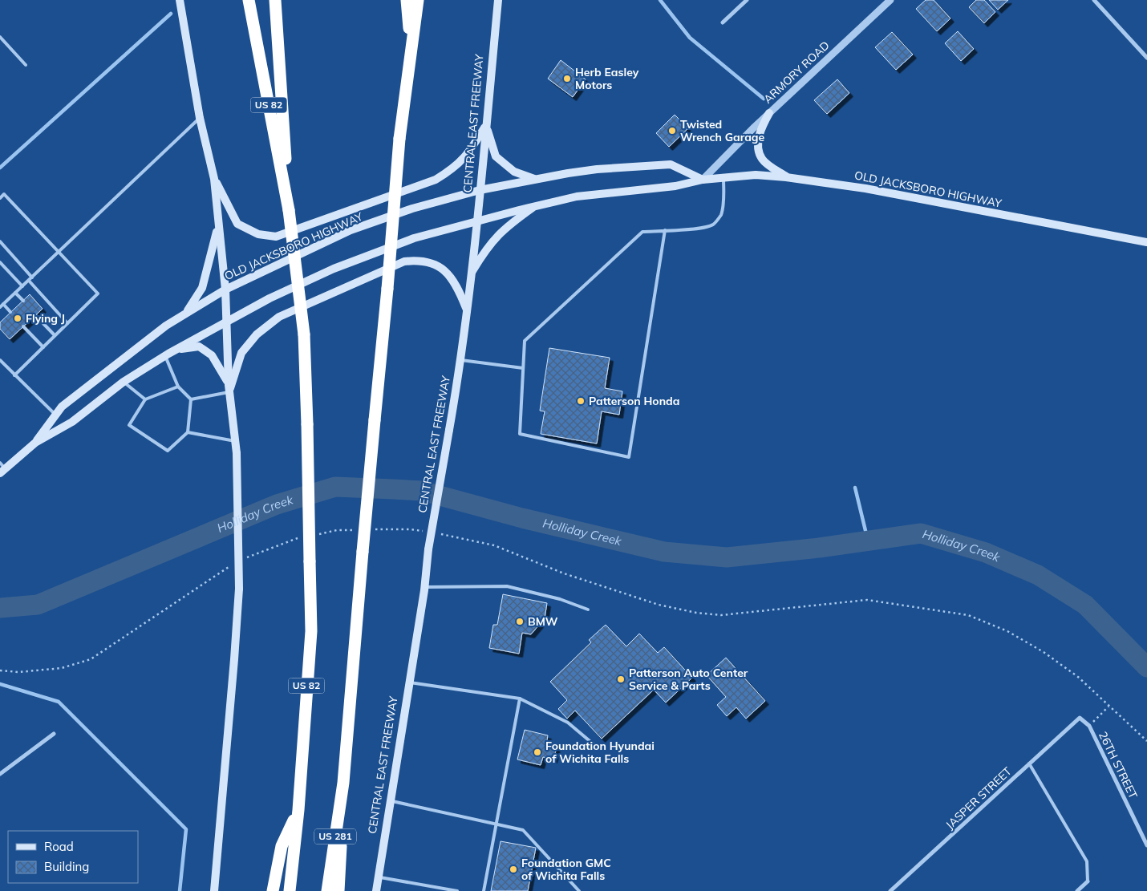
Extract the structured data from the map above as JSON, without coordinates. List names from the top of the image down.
{
  "streets": {
    "highway": ["US 82", "US 281"],
    "main road": ["CENTRAL EAST FREEWAY", "OLD JACKSBORO HIGHWAY"],
    "street": ["ARMORY ROAD", "26TH STREET", "JASPER STREET"]
  },
  "crossings": [
    ["ARMORY ROAD", "OLD JACKSBORO HIGHWAY"],
    ["CENTRAL EAST FREEWAY", "OLD JACKSBORO HIGHWAY"],
    ["26TH STREET", "JASPER STREET"]
  ],
  "water": ["Holliday Creek"],
  "places": [
    "Herb Easley Motors",
    "Twisted Wrench Garage",
    "Flying J",
    "Patterson Honda",
    "BMW",
    "Patterson Auto Center Service & Parts",
    "Foundation Hyundai of Wichita Falls",
    "Foundation GMC of Wichita Falls"
  ],
  "legend": ["Road", "Building"]
}
